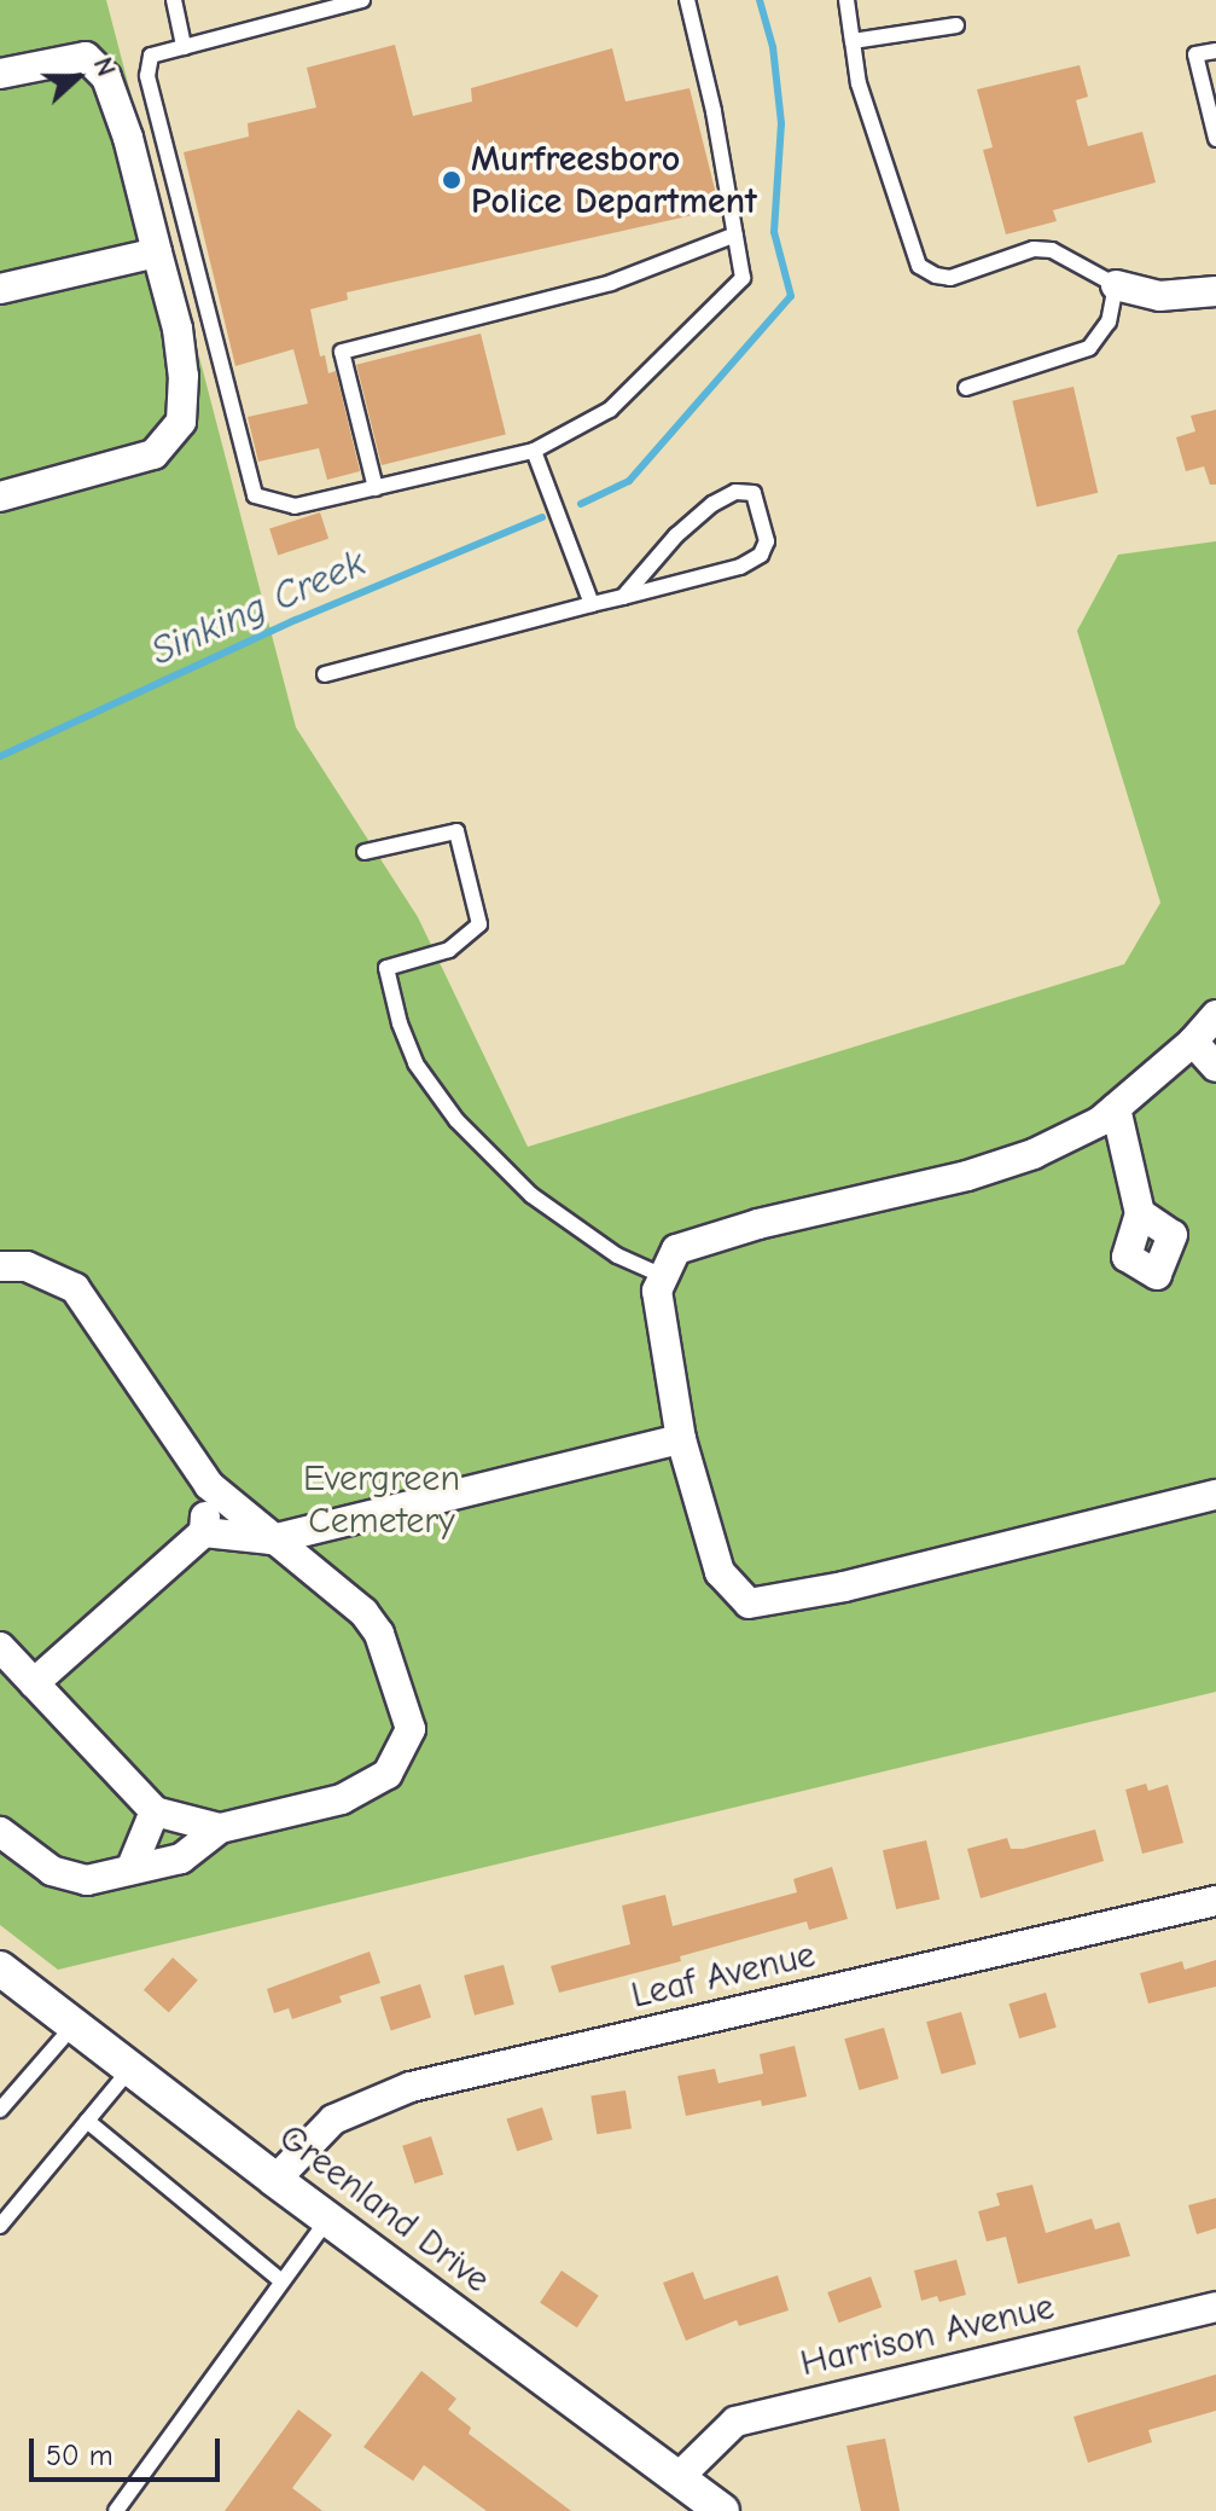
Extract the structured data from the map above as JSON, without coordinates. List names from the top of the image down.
{
  "streets": {
    "street": ["Leaf Avenue", "Greenland Drive", "Harrison Avenue"]
  },
  "crossings": [
    ["Leaf Avenue", "Greenland Drive"],
    ["Greenland Drive", "Harrison Avenue"]
  ],
  "water": ["Sinking Creek"],
  "parks": ["Evergreen Cemetery"],
  "places": ["Murfreesboro Police Department"],
  "scale_bar": "50 m",
  "north": "right"
}
